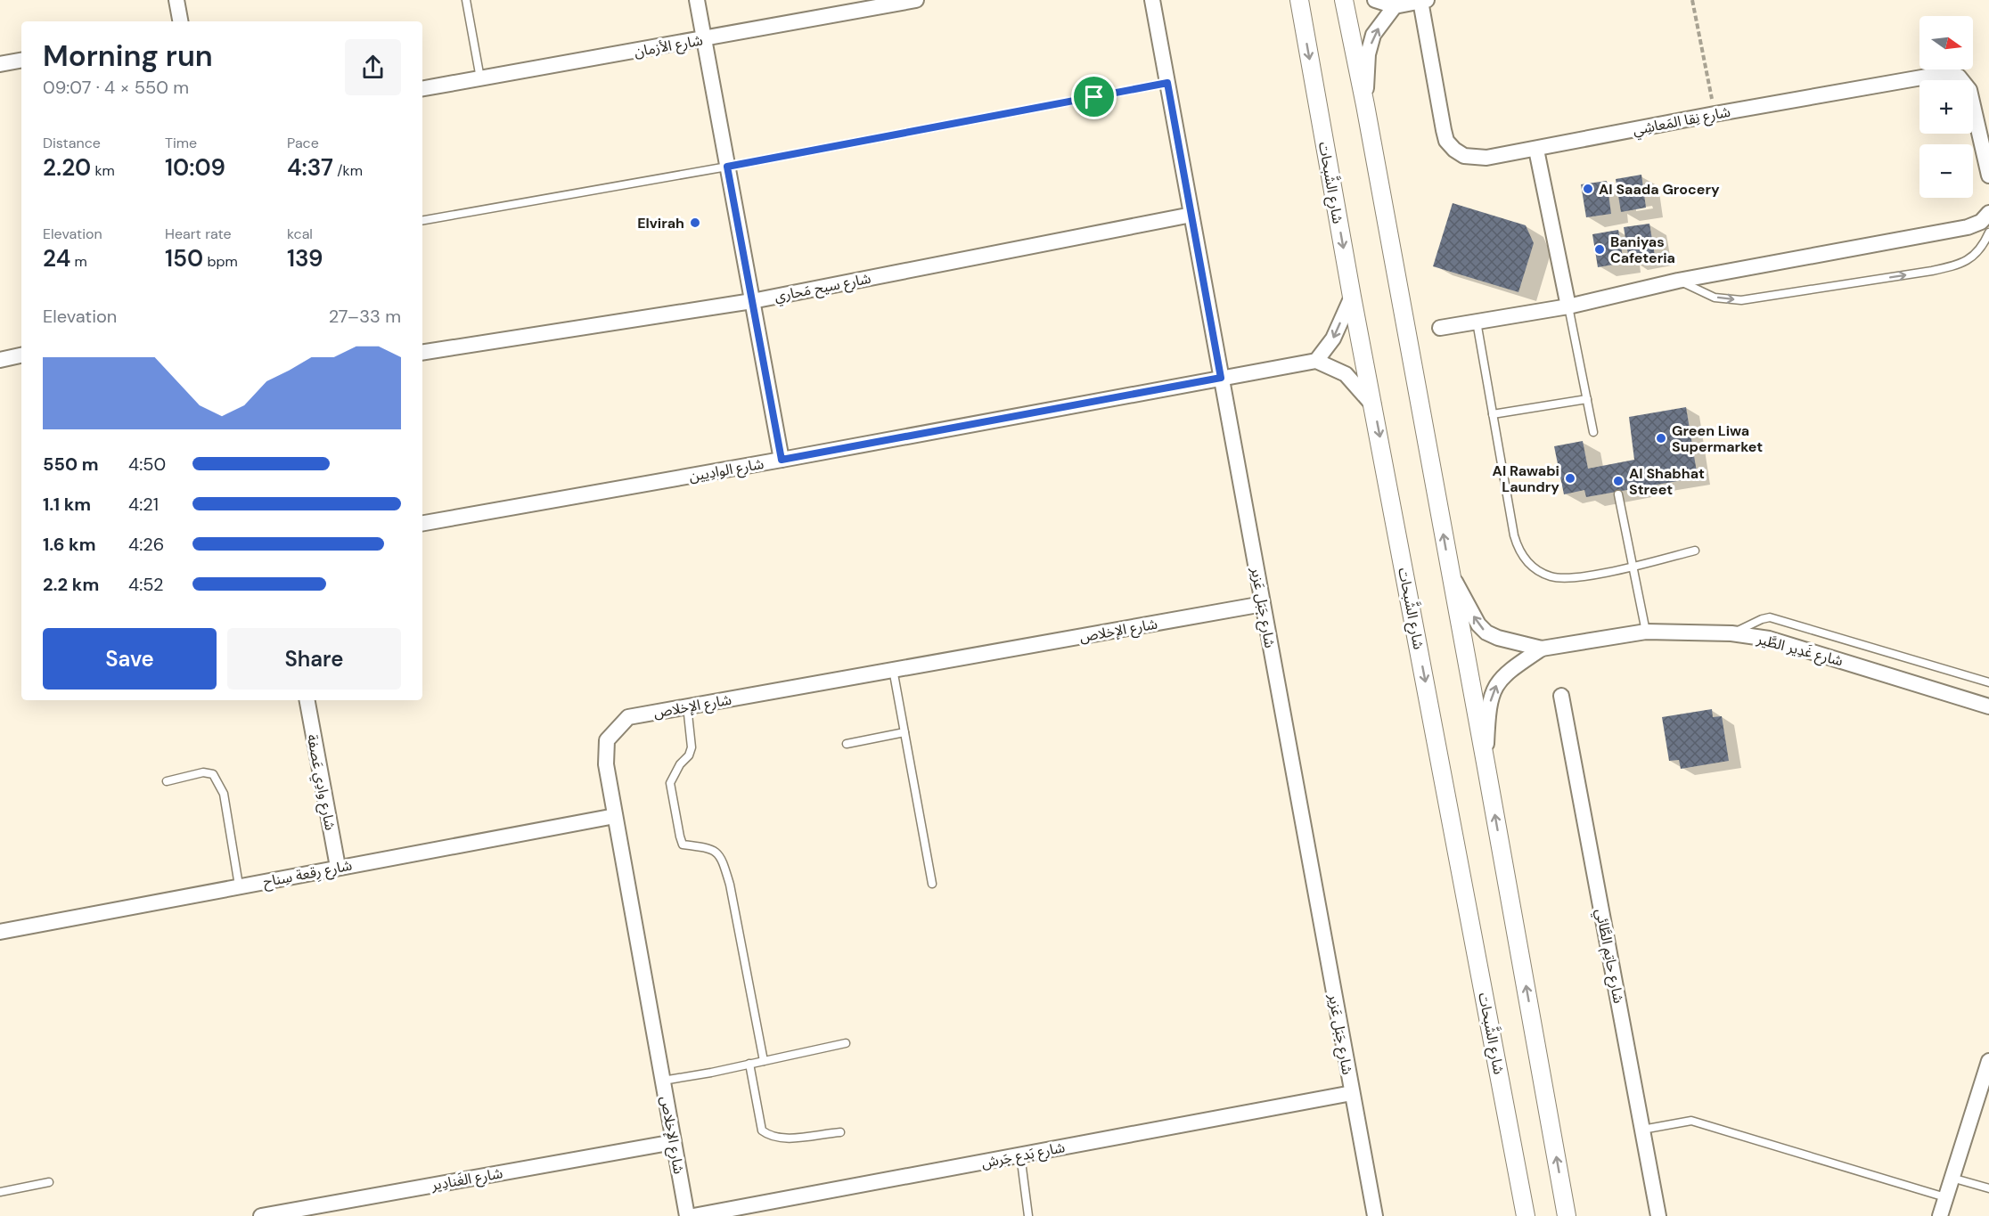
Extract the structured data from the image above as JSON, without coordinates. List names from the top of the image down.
{
  "streets": {
    "street": [
      "شارع الأزمان",
      "شارع نِقا المَعاشِي",
      "شارع الشَّبحات",
      "شارع سيح مَحاري",
      "شارع الوادِيين",
      "شارع جَبَل عَزير",
      "شارع الإخلاص",
      "شارع غَدِير الطَّير",
      "شارع وادِي عَصفة",
      "شارع رِقعة سِناح",
      "شارع حاتِم الطَّائي",
      "شارع بَدع جَرش",
      "شارع الغَنادِير"
    ]
  },
  "crossings": [
    ["شارع سيح مَحاري", "شارع جَبَل عَزير"],
    ["شارع الوادِيين", "شارع جَبَل عَزير"],
    ["شارع جَبَل عَزير", "شارع الإخلاص"],
    ["شارع جَبَل عَزير", "شارع بَدع جَرش"],
    ["شارع الإخلاص", "شارع رِقعة سِناح"],
    ["شارع الإخلاص", "شارع الغَنادِير"],
    ["شارع وادِي عَصفة", "شارع رِقعة سِناح"]
  ],
  "places": [
    "Al Saada Grocery",
    "Elvirah",
    "Baniyas Cafeteria",
    "Green Liwa Supermarket",
    "Al Rawabi Laundry",
    "Al Shabhat Street"
  ],
  "north": "right",
  "page": {
    "map_buttons": ["+", "−"],
    "heading": ["Morning run", "09:07 · 4 × 550 m"],
    "stats": [
      ["Distance", "2.20 km"],
      ["Time", "10:09"],
      ["Pace", "4:37 /km"],
      ["Elevation", "24 m"],
      ["Heart rate", "150 bpm"],
      ["kcal", "139"]
    ],
    "chart": ["Elevation", "27–33 m"],
    "list": [
      {
        "name": "550 m",
        "note": "4:50"
      },
      {
        "name": "1.1 km",
        "note": "4:21"
      },
      {
        "name": "1.6 km",
        "note": "4:26"
      },
      {
        "name": "2.2 km",
        "note": "4:52"
      }
    ],
    "buttons": ["Save", "Share"]
  }
}
